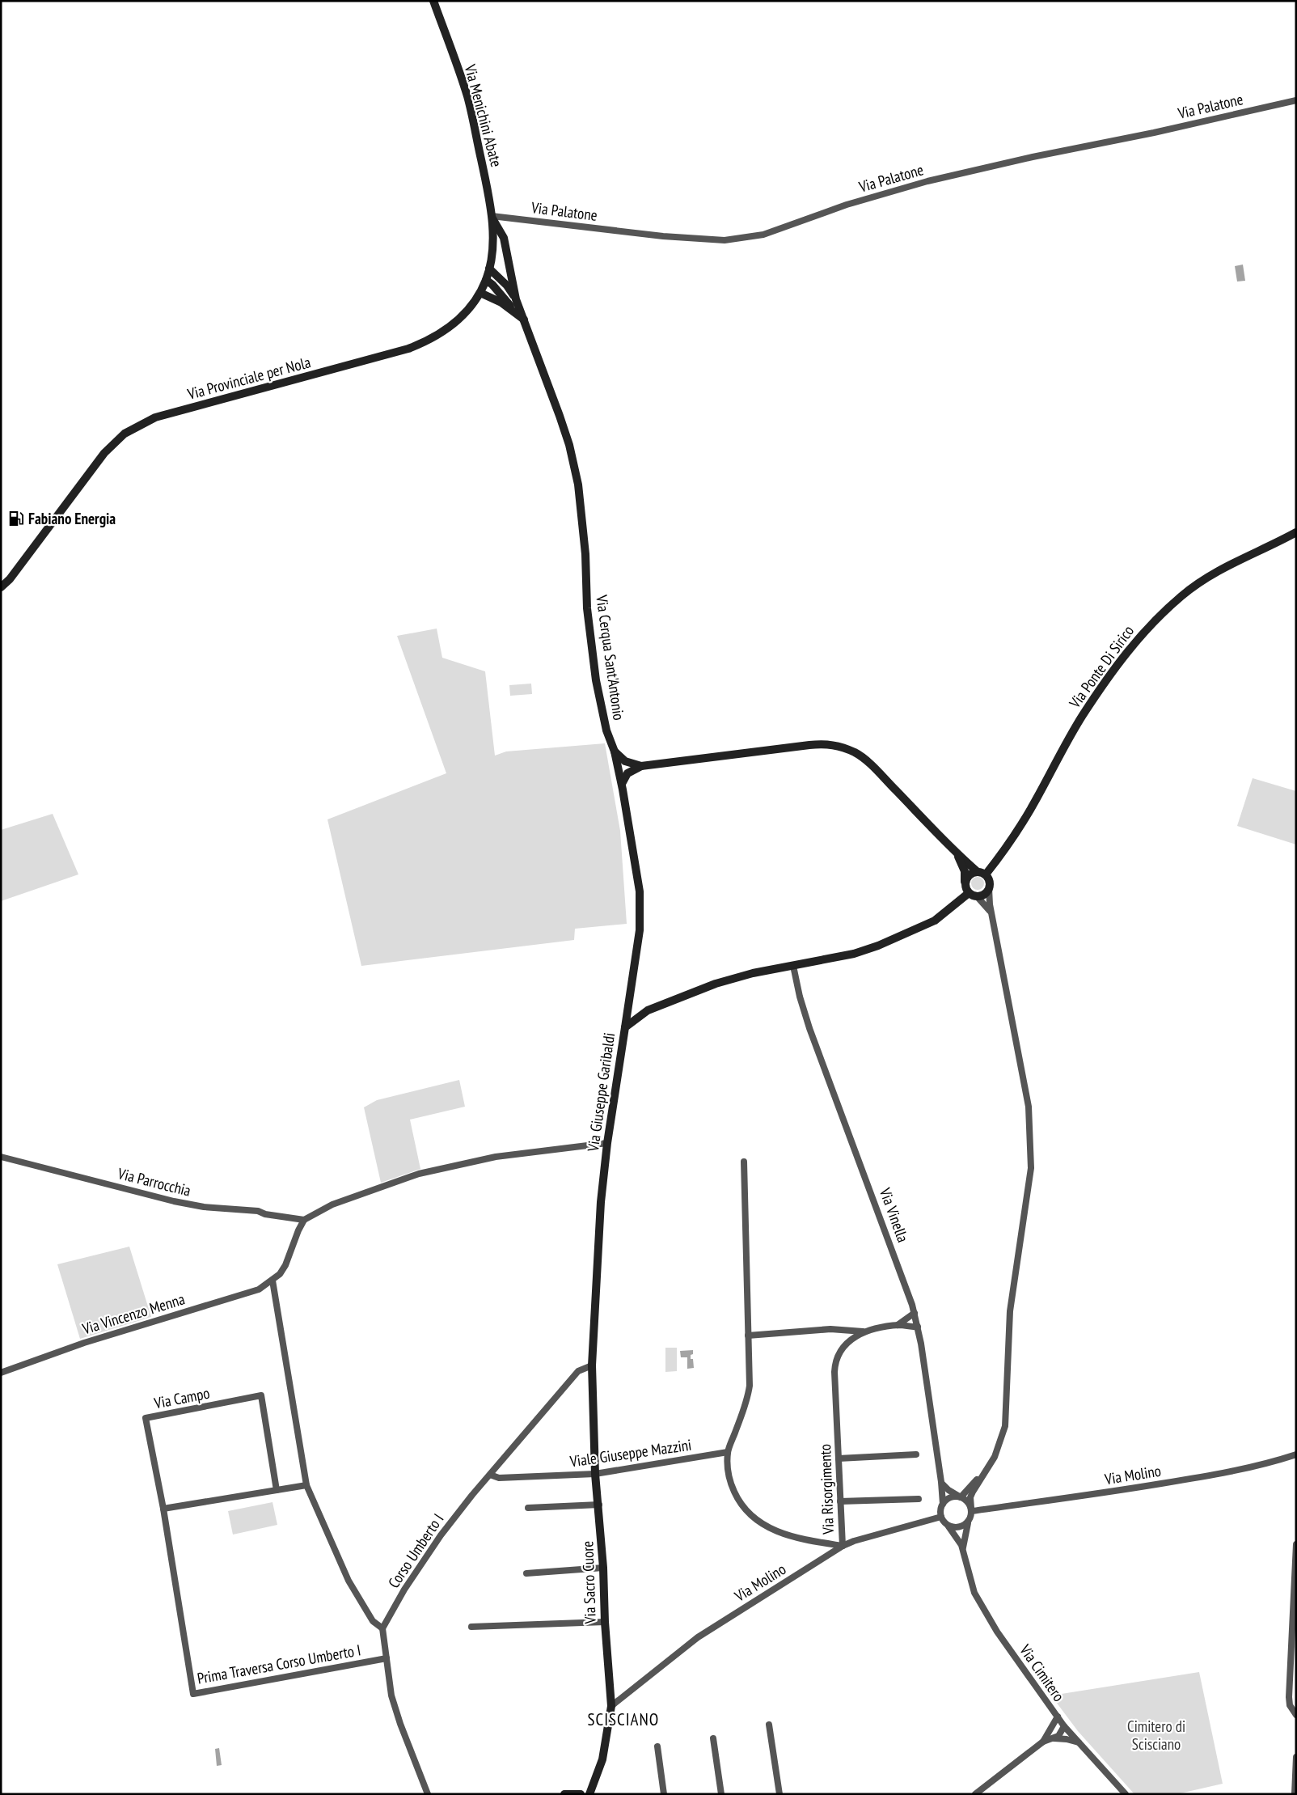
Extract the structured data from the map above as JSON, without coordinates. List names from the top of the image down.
{
  "streets": {
    "street": [
      "Via Palatone",
      "Via Menichini Abate",
      "Via Provinciale per Nola",
      "Via Cerqua Sant'Antonio",
      "Via Ponte Di Sirico",
      "Via Giuseppe Garibaldi",
      "Via Parrocchia",
      "Via Vinella",
      "Via Vincenzo Menna",
      "Via Campo",
      "Viale Giuseppe Mazzini",
      "Via Molino",
      "Via Risorgimento",
      "Corso Umberto I",
      "Via Sacro Cuore",
      "Prima Traversa Corso Umberto I",
      "Via Cimitero"
    ]
  },
  "crossings": [
    ["Via Palatone", "Via Menichini Abate"],
    ["Via Palatone", "Via Provinciale per Nola"],
    ["Via Palatone", "Via Cerqua Sant'Antonio"],
    ["Via Menichini Abate", "Via Provinciale per Nola"],
    ["Via Menichini Abate", "Via Cerqua Sant'Antonio"],
    ["Via Provinciale per Nola", "Via Cerqua Sant'Antonio"],
    ["Via Cerqua Sant'Antonio", "Via Giuseppe Garibaldi"],
    ["Via Ponte Di Sirico", "Via Giuseppe Garibaldi"],
    ["Via Giuseppe Garibaldi", "Via Vinella"],
    ["Via Giuseppe Garibaldi", "Corso Umberto I"],
    ["Via Giuseppe Garibaldi", "Via Sacro Cuore"],
    ["Via Vinella", "Via Molino"],
    ["Via Campo", "Prima Traversa Corso Umberto I"],
    ["Viale Giuseppe Mazzini", "Via Risorgimento"],
    ["Viale Giuseppe Mazzini", "Corso Umberto I"],
    ["Viale Giuseppe Mazzini", "Via Sacro Cuore"],
    ["Via Molino", "Via Risorgimento"],
    ["Via Molino", "Via Sacro Cuore"],
    ["Corso Umberto I", "Via Sacro Cuore"]
  ],
  "districts": ["SCISCIANO"],
  "parks": ["Cimitero di Scisciano"],
  "places": {
    "fuel station": ["Fabiano Energia"]
  }
}
